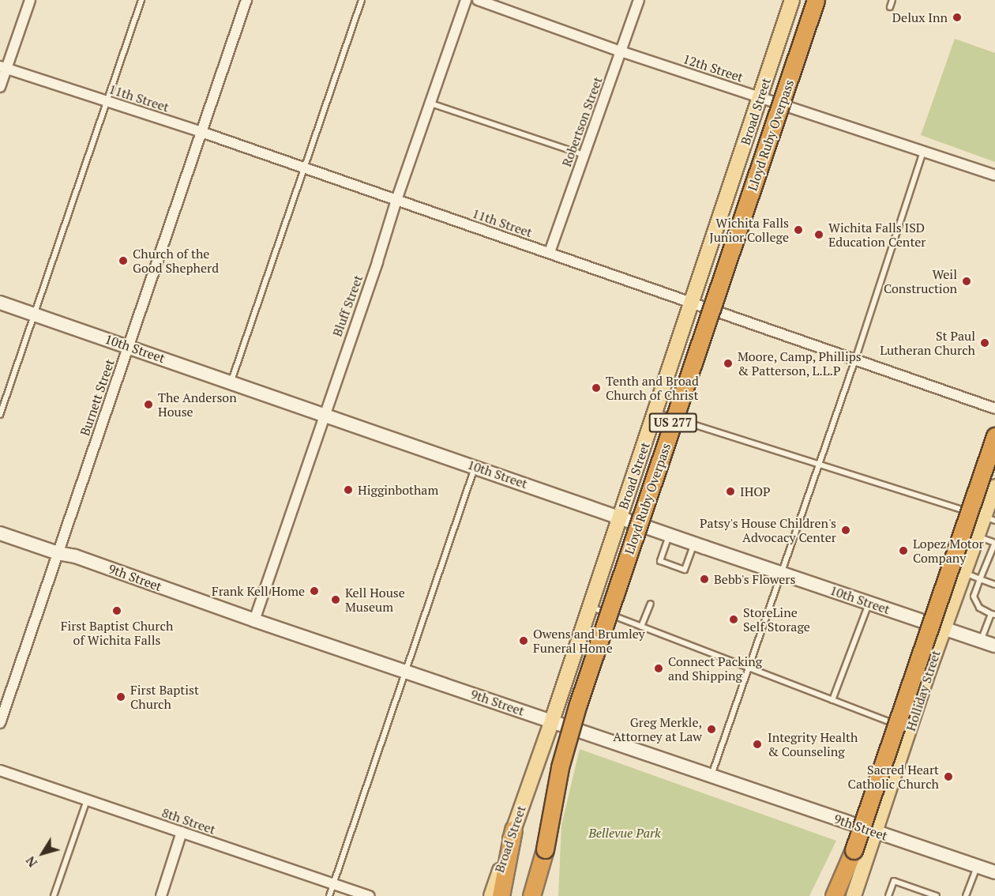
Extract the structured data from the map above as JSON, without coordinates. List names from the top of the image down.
{
  "streets": {
    "highway": ["Lloyd Ruby Overpass", "US 277"],
    "main road": ["Broad Street", "Holliday Street"],
    "street": [
      "12th Street",
      "11th Street",
      "Robertson Street",
      "Bluff Street",
      "10th Street",
      "Burnett Street",
      "9th Street",
      "8th Street"
    ]
  },
  "crossings": [
    ["12th Street", "Broad Street"],
    ["12th Street", "Robertson Street"],
    ["11th Street", "Broad Street"],
    ["11th Street", "Robertson Street"],
    ["11th Street", "Bluff Street"],
    ["11th Street", "Burnett Street"],
    ["Broad Street", "10th Street"],
    ["Broad Street", "9th Street"],
    ["Bluff Street", "10th Street"],
    ["Bluff Street", "9th Street"],
    ["10th Street", "Burnett Street"],
    ["10th Street", "Holliday Street"],
    ["Burnett Street", "9th Street"],
    ["9th Street", "Holliday Street"]
  ],
  "parks": ["Bellevue Park"],
  "places": [
    "Delux Inn",
    "Wichita Falls Junior College",
    "Wichita Falls ISD Education Center",
    "Church of the Good Shepherd",
    "Weil Construction",
    "St Paul Lutheran Church",
    "Moore, Camp, Phillips & Patterson, L.L.P",
    "Tenth and Broad Church of Christ",
    "The Anderson House",
    "Higginbotham",
    "IHOP",
    "Patsy's House Children's Advocacy Center",
    "Lopez Motor Company",
    "Bebb's Flowers",
    "Frank Kell Home",
    "Kell House Museum",
    "First Baptist Church of Wichita Falls",
    "StoreLine Self Storage",
    "Owens and Brumley Funeral Home",
    "Connect Packing and Shipping",
    "First Baptist Church",
    "Greg Merkle, Attorney at Law",
    "Integrity Health & Counseling",
    "Sacred Heart Catholic Church"
  ],
  "north": "bottom left"
}
